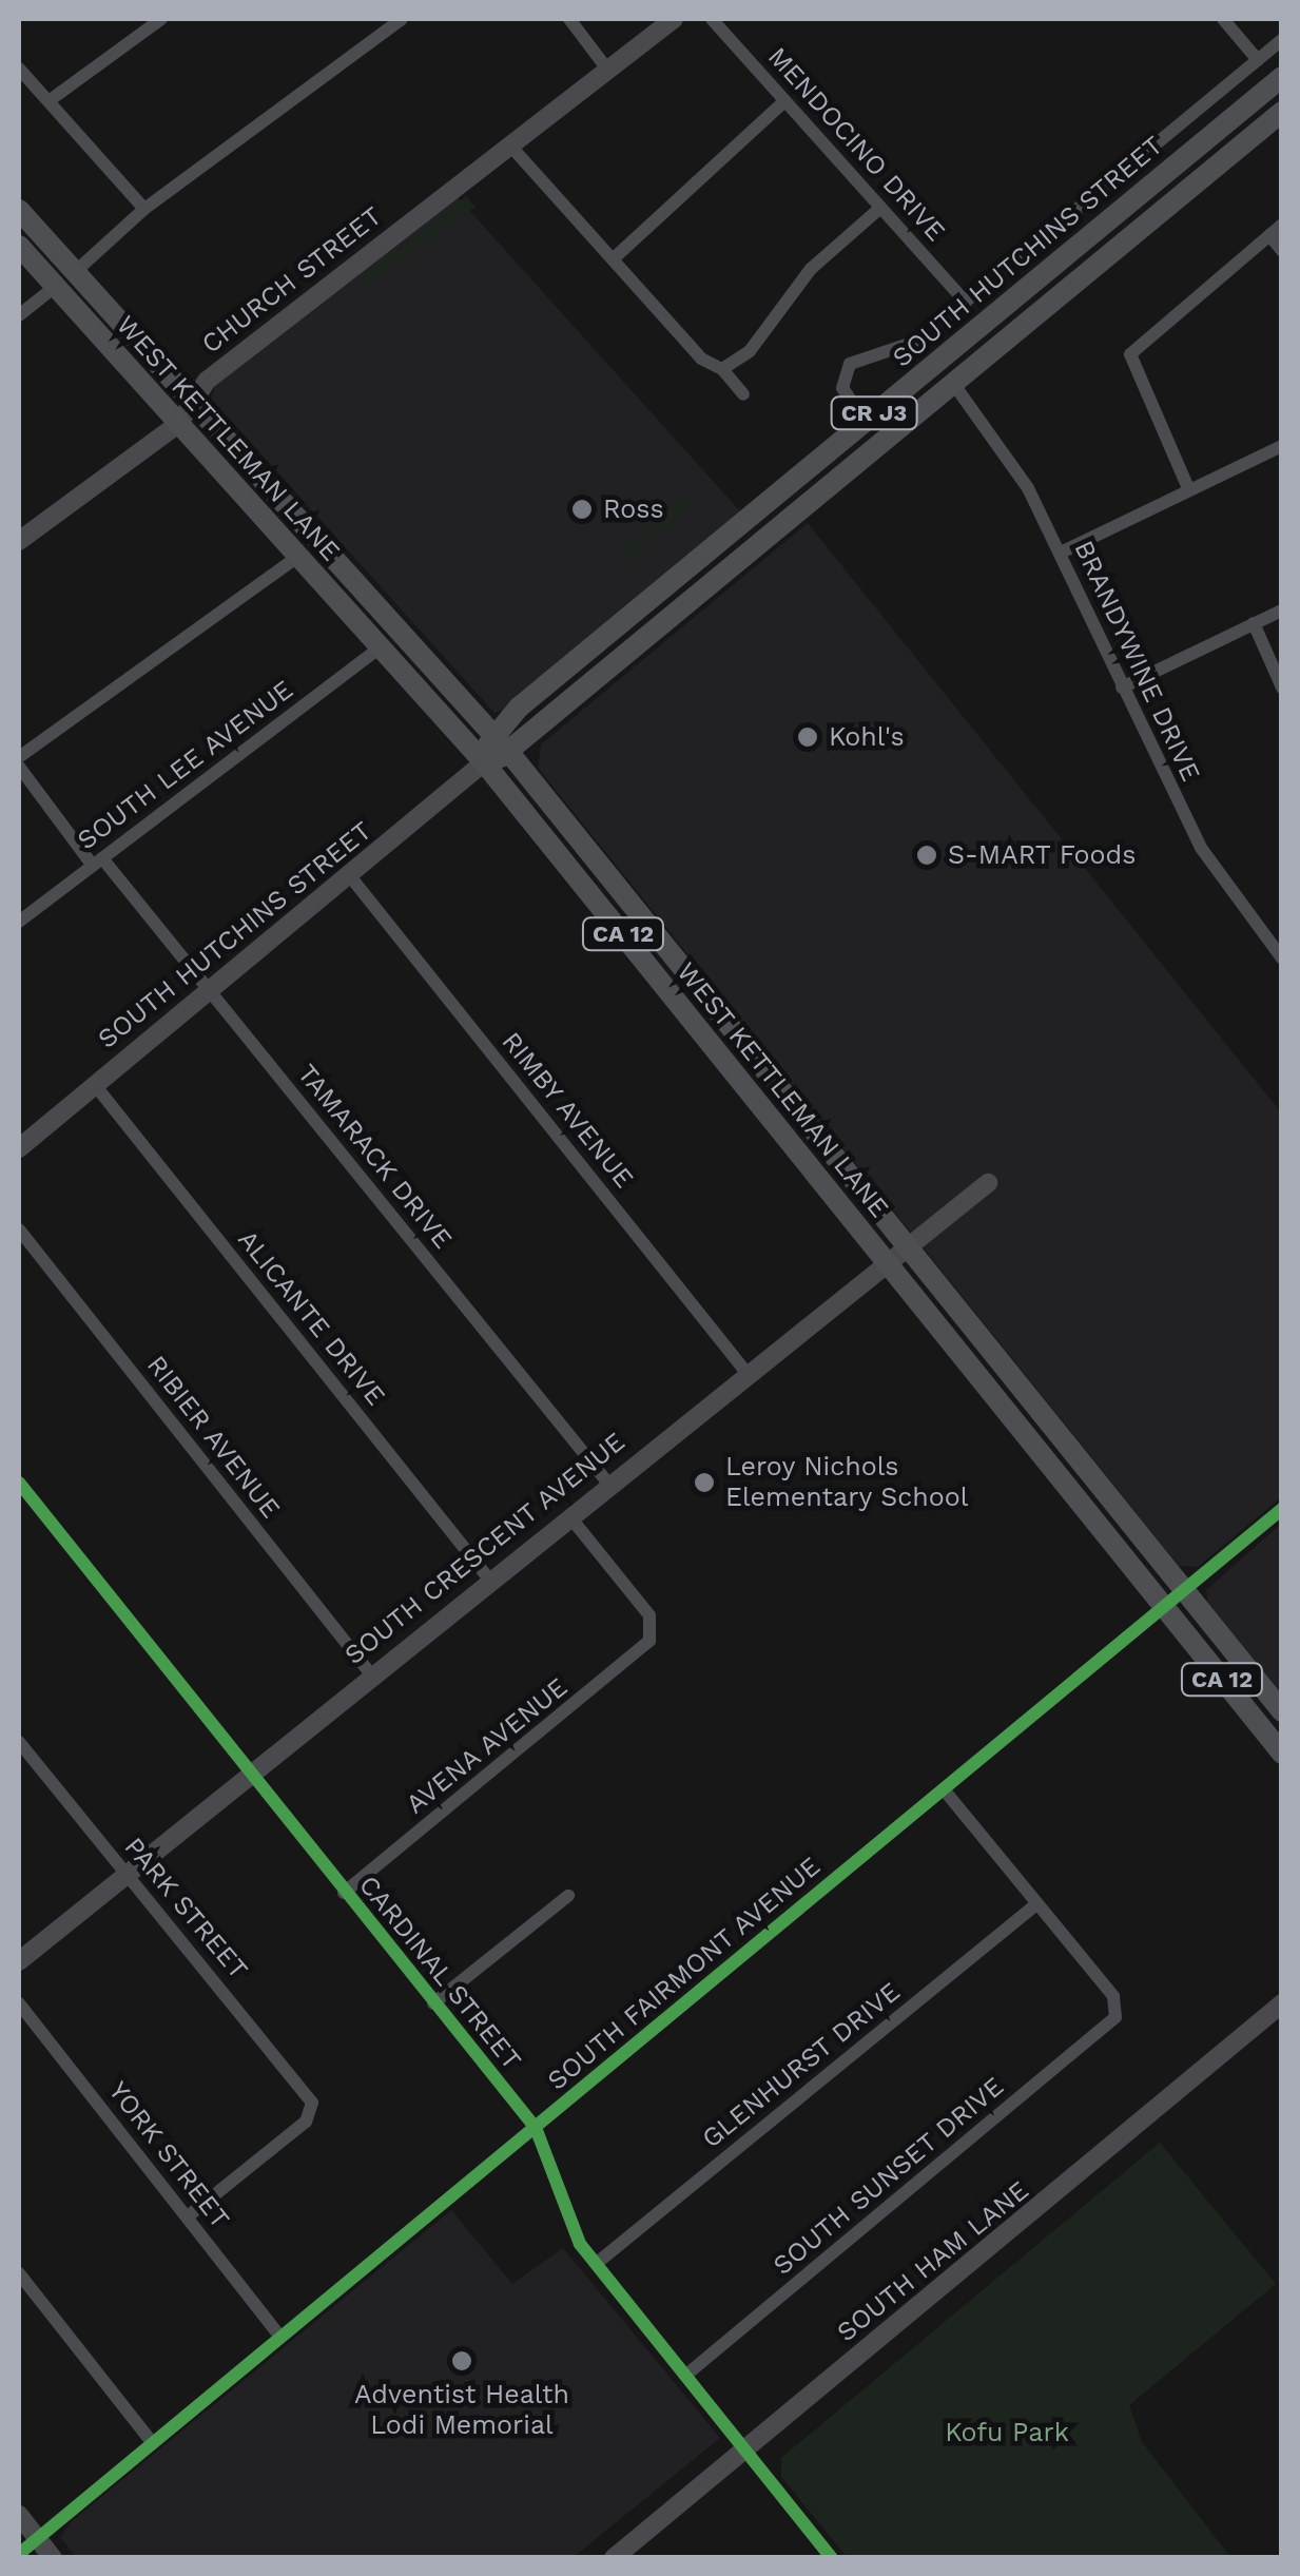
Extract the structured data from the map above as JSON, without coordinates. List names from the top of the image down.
{
  "streets": {
    "main road": [
      "SOUTH HUTCHINS STREET",
      "CR J3",
      "WEST KETTLEMAN LANE",
      "CA 12"
    ],
    "street": [
      "MENDOCINO DRIVE",
      "CHURCH STREET",
      "BRANDYWINE DRIVE",
      "SOUTH LEE AVENUE",
      "RIMBY AVENUE",
      "TAMARACK DRIVE",
      "ALICANTE DRIVE",
      "RIBIER AVENUE",
      "SOUTH CRESCENT AVENUE",
      "AVENA AVENUE",
      "PARK STREET",
      "CARDINAL STREET",
      "SOUTH FAIRMONT AVENUE",
      "GLENHURST DRIVE",
      "YORK STREET",
      "SOUTH SUNSET DRIVE",
      "SOUTH HAM LANE"
    ]
  },
  "crossings": [
    ["SOUTH HUTCHINS STREET", "WEST KETTLEMAN LANE"],
    ["SOUTH HUTCHINS STREET", "BRANDYWINE DRIVE"],
    ["SOUTH HUTCHINS STREET", "RIMBY AVENUE"],
    ["SOUTH HUTCHINS STREET", "TAMARACK DRIVE"],
    ["SOUTH HUTCHINS STREET", "ALICANTE DRIVE"],
    ["CHURCH STREET", "WEST KETTLEMAN LANE"],
    ["WEST KETTLEMAN LANE", "SOUTH LEE AVENUE"],
    ["WEST KETTLEMAN LANE", "CA 12"],
    ["WEST KETTLEMAN LANE", "SOUTH CRESCENT AVENUE"],
    ["WEST KETTLEMAN LANE", "SOUTH FAIRMONT AVENUE"],
    ["SOUTH LEE AVENUE", "TAMARACK DRIVE"],
    ["RIMBY AVENUE", "SOUTH CRESCENT AVENUE"],
    ["TAMARACK DRIVE", "SOUTH CRESCENT AVENUE"],
    ["ALICANTE DRIVE", "SOUTH CRESCENT AVENUE"],
    ["RIBIER AVENUE", "SOUTH CRESCENT AVENUE"],
    ["SOUTH CRESCENT AVENUE", "AVENA AVENUE"],
    ["SOUTH CRESCENT AVENUE", "PARK STREET"],
    ["SOUTH CRESCENT AVENUE", "CARDINAL STREET"],
    ["AVENA AVENUE", "CARDINAL STREET"],
    ["PARK STREET", "YORK STREET"],
    ["CARDINAL STREET", "SOUTH FAIRMONT AVENUE"],
    ["CARDINAL STREET", "GLENHURST DRIVE"],
    ["CARDINAL STREET", "SOUTH SUNSET DRIVE"],
    ["CARDINAL STREET", "SOUTH HAM LANE"],
    ["SOUTH FAIRMONT AVENUE", "YORK STREET"],
    ["GLENHURST DRIVE", "SOUTH SUNSET DRIVE"]
  ],
  "parks": ["Kofu Park"],
  "places": [
    "Ross",
    "Kohl's",
    "S-MART Foods",
    "Leroy Nichols Elementary School",
    "Adventist Health Lodi Memorial"
  ]
}
